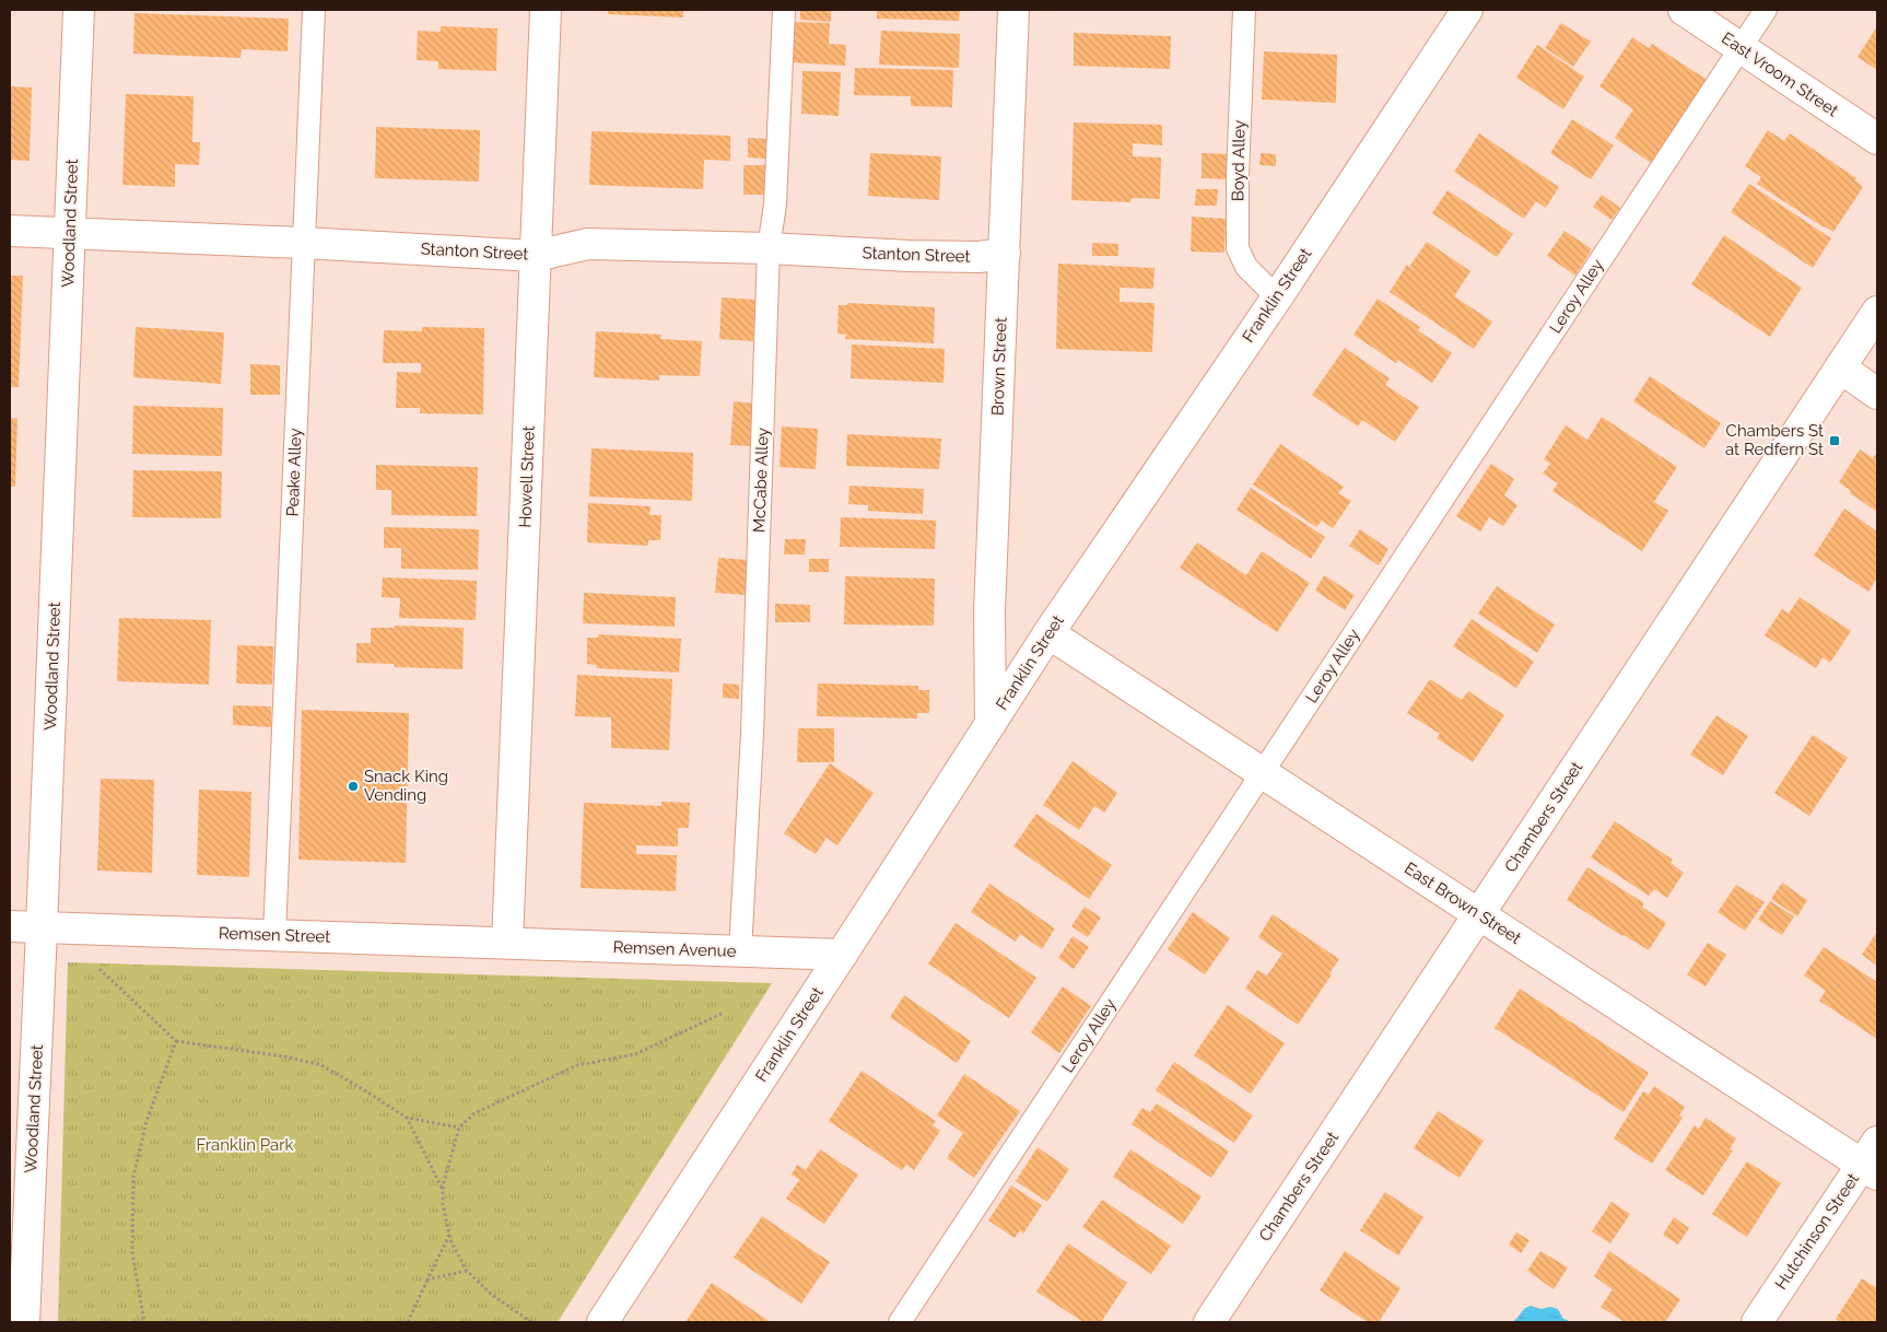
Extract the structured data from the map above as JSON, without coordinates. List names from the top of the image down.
{
  "streets": {
    "street": [
      "East Vroom Street",
      "Woodland Street",
      "Stanton Street",
      "Franklin Street",
      "Brown Street",
      "Howell Street",
      "Chambers Street",
      "East Brown Street",
      "Remsen Street",
      "Remsen Avenue",
      "Hutchinson Street"
    ],
    "lane": [
      "Boyd Alley",
      "Leroy Alley",
      "Peake Alley",
      "McCabe Alley"
    ]
  },
  "crossings": [
    ["East Vroom Street", "Leroy Alley"],
    ["Boyd Alley", "Franklin Street"],
    ["Woodland Street", "Stanton Street"],
    ["Woodland Street", "Remsen Street"],
    ["Stanton Street", "Brown Street"],
    ["Stanton Street", "Peake Alley"],
    ["Stanton Street", "Howell Street"],
    ["Stanton Street", "McCabe Alley"],
    ["Franklin Street", "Brown Street"],
    ["Franklin Street", "East Brown Street"],
    ["Franklin Street", "Remsen Avenue"],
    ["Leroy Alley", "East Brown Street"],
    ["Peake Alley", "Remsen Street"],
    ["Howell Street", "Remsen Street"],
    ["Howell Street", "Remsen Avenue"],
    ["McCabe Alley", "Remsen Avenue"],
    ["Chambers Street", "East Brown Street"],
    ["East Brown Street", "Hutchinson Street"],
    ["Remsen Street", "Remsen Avenue"]
  ],
  "parks": ["Franklin Park"],
  "places": {
    "transit": ["Chambers St at Redfern St"],
    "other": ["Snack King Vending"]
  }
}
